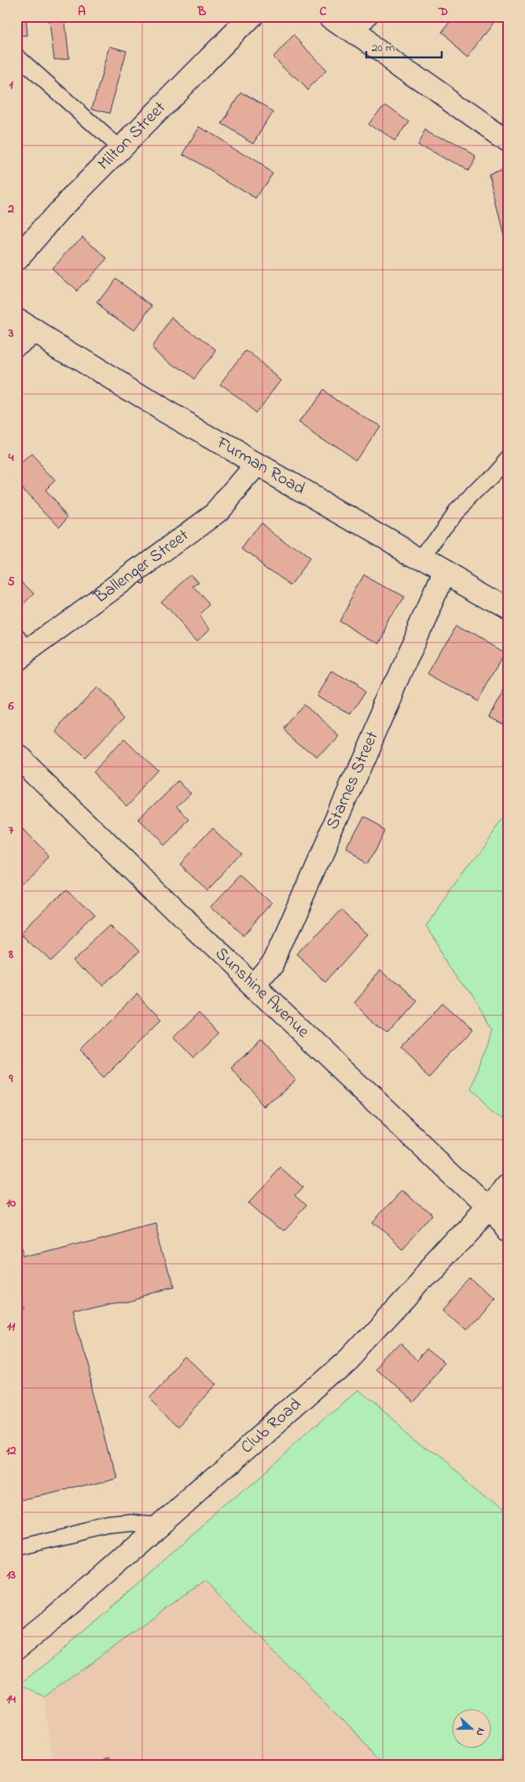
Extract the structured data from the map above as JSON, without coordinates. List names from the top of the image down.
{
  "streets": {
    "street": [
      "Milton Street",
      "Furman Road",
      "Ballenger Street",
      "Starnes Street",
      "Sunshine Avenue",
      "Club Road"
    ]
  },
  "crossings": [
    ["Furman Road", "Ballenger Street"],
    ["Furman Road", "Starnes Street"],
    ["Starnes Street", "Sunshine Avenue"],
    ["Sunshine Avenue", "Club Road"]
  ],
  "scale_bar": "20 m",
  "north": "right",
  "grid": {
    "columns": [
      "A",
      "B",
      "C",
      "D"
    ],
    "rows": [
      "1",
      "2",
      "3",
      "4",
      "5",
      "6",
      "7",
      "8",
      "9",
      "10",
      "11",
      "12",
      "13",
      "14"
    ]
  }
}
